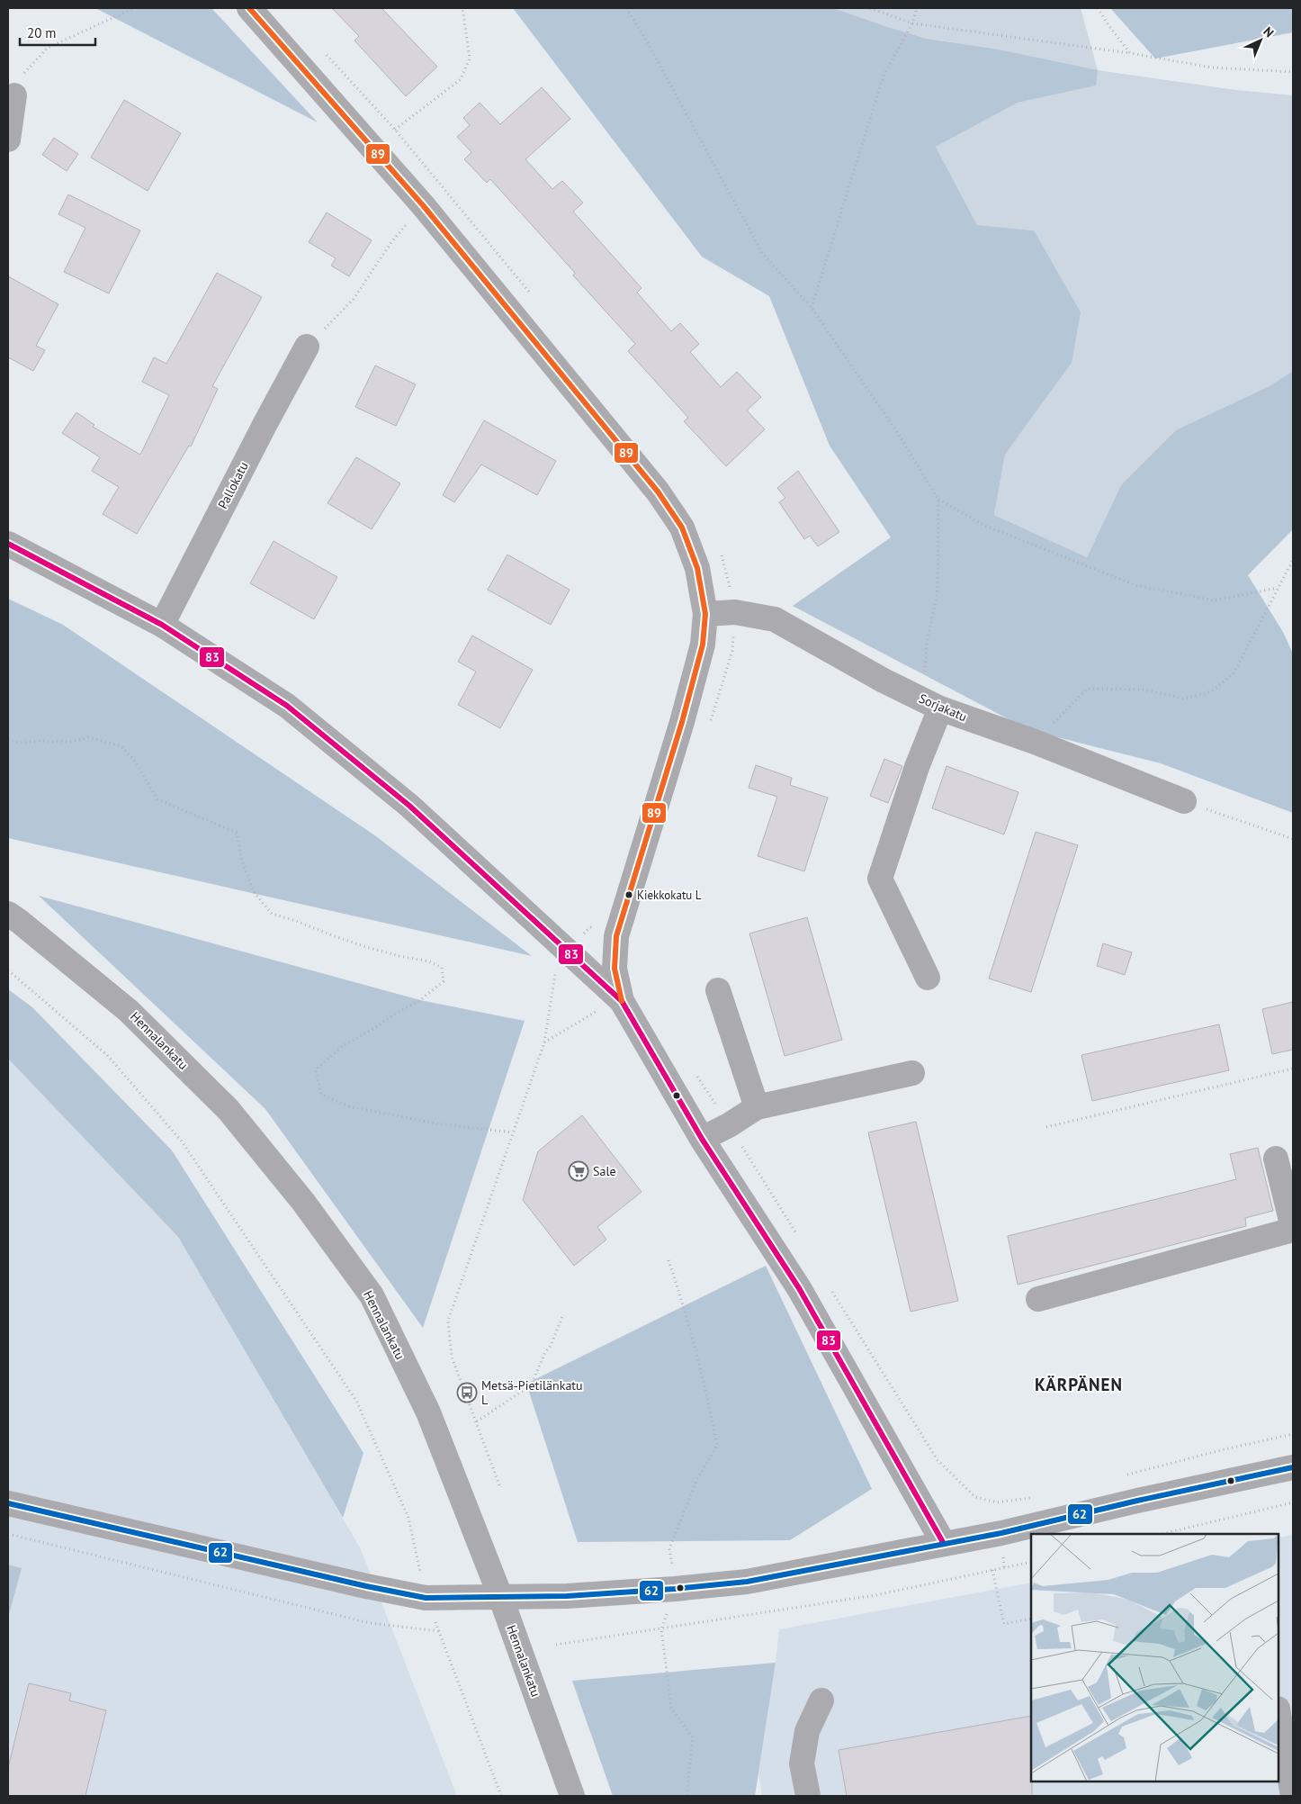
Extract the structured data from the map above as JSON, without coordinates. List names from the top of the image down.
{
  "streets": {
    "street": ["Pallokatu", "Sorjakatu", "Hennalankatu"]
  },
  "districts": ["KÄRPÄNEN"],
  "places": {
    "other": ["Kiekkokatu L"],
    "supermarket": ["Sale"],
    "bus stop": ["Metsä-Pietilänkatu L"]
  },
  "lines": ["transit line 89", "transit line 83", "transit line 62"],
  "scale_bar": "20 m",
  "north": "top right"
}
